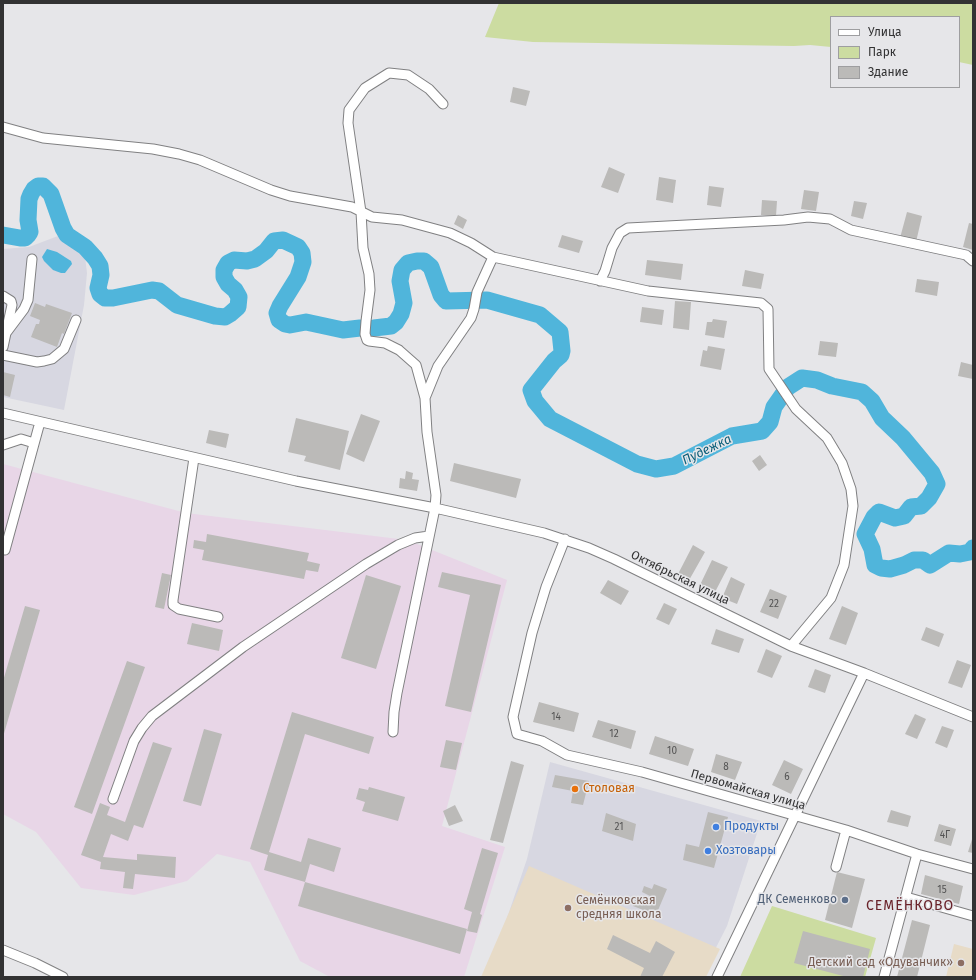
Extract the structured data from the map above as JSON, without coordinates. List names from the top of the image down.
{
  "streets": {
    "street": ["Октябрьская улица", "Первомайская улица"]
  },
  "crossings": [
    ["Октябрьская улица", "Первомайская улица"]
  ],
  "districts": ["СЕМЁНКОВО"],
  "water": ["Пудежка"],
  "places": [
    "Столовая",
    "Продукты",
    "Хозтовары",
    "ДК Семенково",
    "Семёнковская средняя школа",
    "Детский сад «Одуванчик»"
  ],
  "house_numbers": [
    "22",
    "14",
    "12",
    "10",
    "8",
    "6",
    "21",
    "4Г",
    "15"
  ],
  "legend": ["Улица", "Парк", "Здание"]
}
